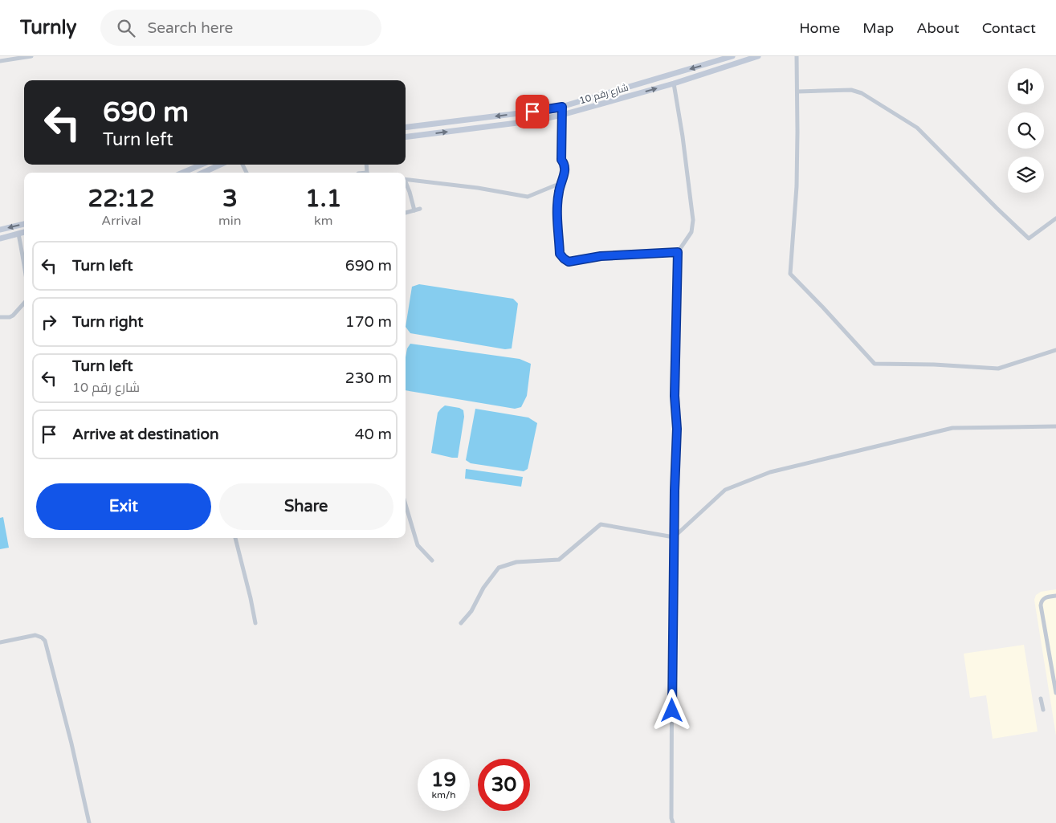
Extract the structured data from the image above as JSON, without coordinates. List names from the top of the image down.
{
  "streets": {
    "main road": ["شارع رقم 10"]
  },
  "page": {
    "header": "Turnly",
    "search": "Search here",
    "nav": [
      "Home",
      "Map",
      "About",
      "Contact"
    ],
    "turn": ["690 m", "Turn left"],
    "eta": [
      "22:12",
      "Arrival",
      "3",
      "min",
      "1.1",
      "km"
    ],
    "list": [
      {
        "name": "Turn left",
        "value": "690 m"
      },
      {
        "name": "Turn right",
        "value": "170 m"
      },
      {
        "name": "Turn left",
        "note": "شارع رقم 10",
        "value": "230 m"
      },
      {
        "name": "Arrive at destination",
        "value": "40 m"
      }
    ],
    "buttons": ["Exit", "Share"],
    "speed": "19 km/h",
    "limit": "30"
  }
}
